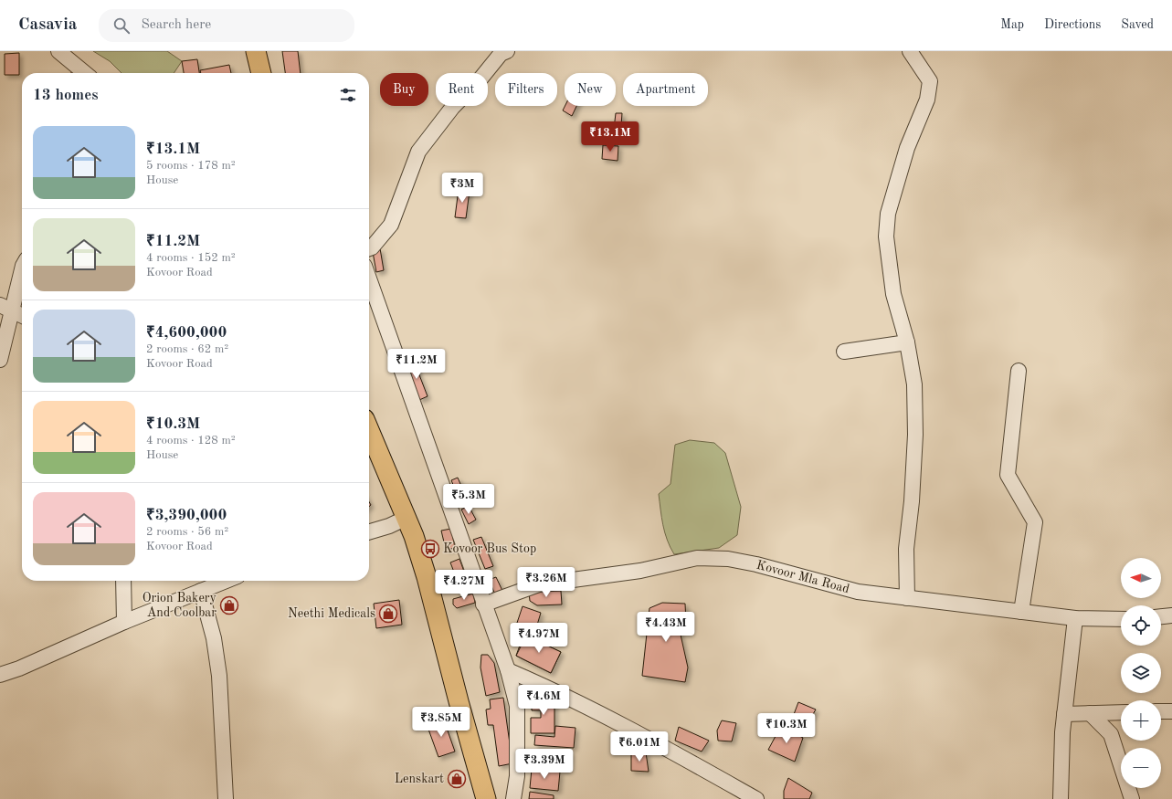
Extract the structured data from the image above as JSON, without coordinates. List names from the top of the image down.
{
  "streets": {
    "street": ["Kovoor Mla Road"]
  },
  "places": {
    "bus stop": ["Kovoor Bus Stop"],
    "shop": ["Orion Bakery And Coolbar", "Neethi Medicals", "Lenskart"]
  },
  "north": "left",
  "page": {
    "header": "Casavia",
    "search": "Search here",
    "nav": ["Map", "Directions", "Saved"],
    "chip": [
      "Buy",
      "Rent",
      "Filters",
      "New",
      "Apartment"
    ],
    "heading": "13 homes",
    "list": [
      {
        "name": "₹13.1M",
        "note": "5 rooms · 178 m² · House"
      },
      {
        "name": "₹11.2M",
        "note": "4 rooms · 152 m² · Kovoor Road"
      },
      {
        "name": "₹4,600,000",
        "note": "2 rooms · 62 m² · Kovoor Road"
      },
      {
        "name": "₹10.3M",
        "note": "4 rooms · 128 m² · House"
      },
      {
        "name": "₹3,390,000",
        "note": "2 rooms · 56 m² · Kovoor Road"
      }
    ],
    "price": [
      "₹13.1M",
      "₹3M",
      "₹11.2M",
      "₹5.3M",
      "₹3.26M",
      "₹4.27M",
      "₹4.43M",
      "₹4.97M",
      "₹4.6M",
      "₹3.85M",
      "₹10.3M",
      "₹6.01M",
      "₹3.39M"
    ],
    "map_buttons": ["+", "−"]
  }
}
